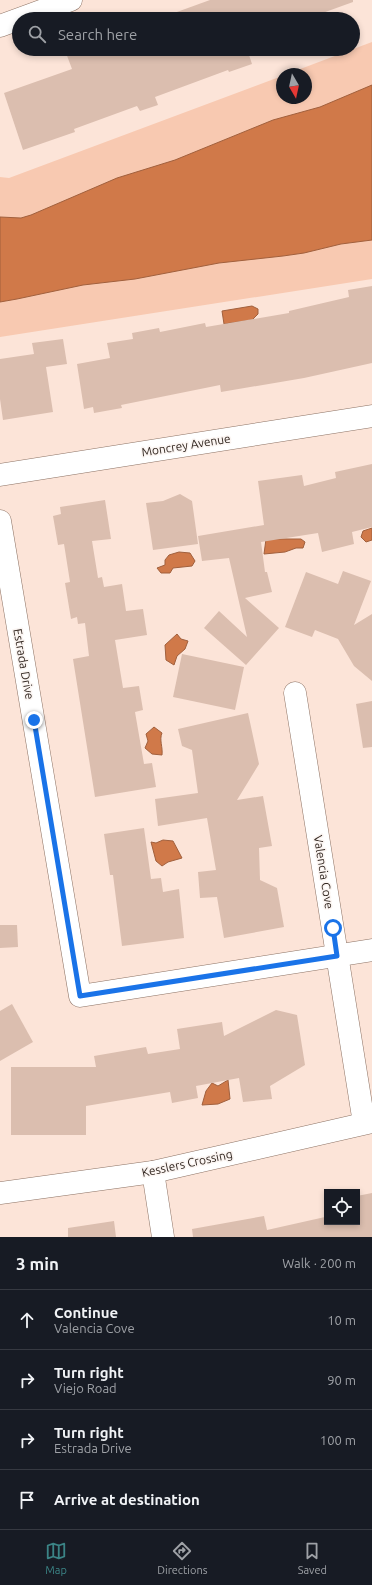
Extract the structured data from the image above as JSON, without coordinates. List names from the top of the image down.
{
  "streets": {
    "street": [
      "Moncrey Avenue",
      "Estrada Drive",
      "Valencia Cove",
      "Kesslers Crossing"
    ]
  },
  "crossings": [
    ["Estrada Drive", "Valencia Cove"],
    ["Valencia Cove", "Kesslers Crossing"]
  ],
  "north": "bottom",
  "page": {
    "search": "Search here",
    "heading": ["3 min", "Walk · 200 m"],
    "list": [
      ["Continue", "Valencia Cove", "10 m"],
      ["Turn right", "Viejo Road", "90 m"],
      ["Turn right", "Estrada Drive", "100 m"],
      "Arrive at destination"
    ],
    "nav": ["Map", "Directions", "Saved"]
  }
}
